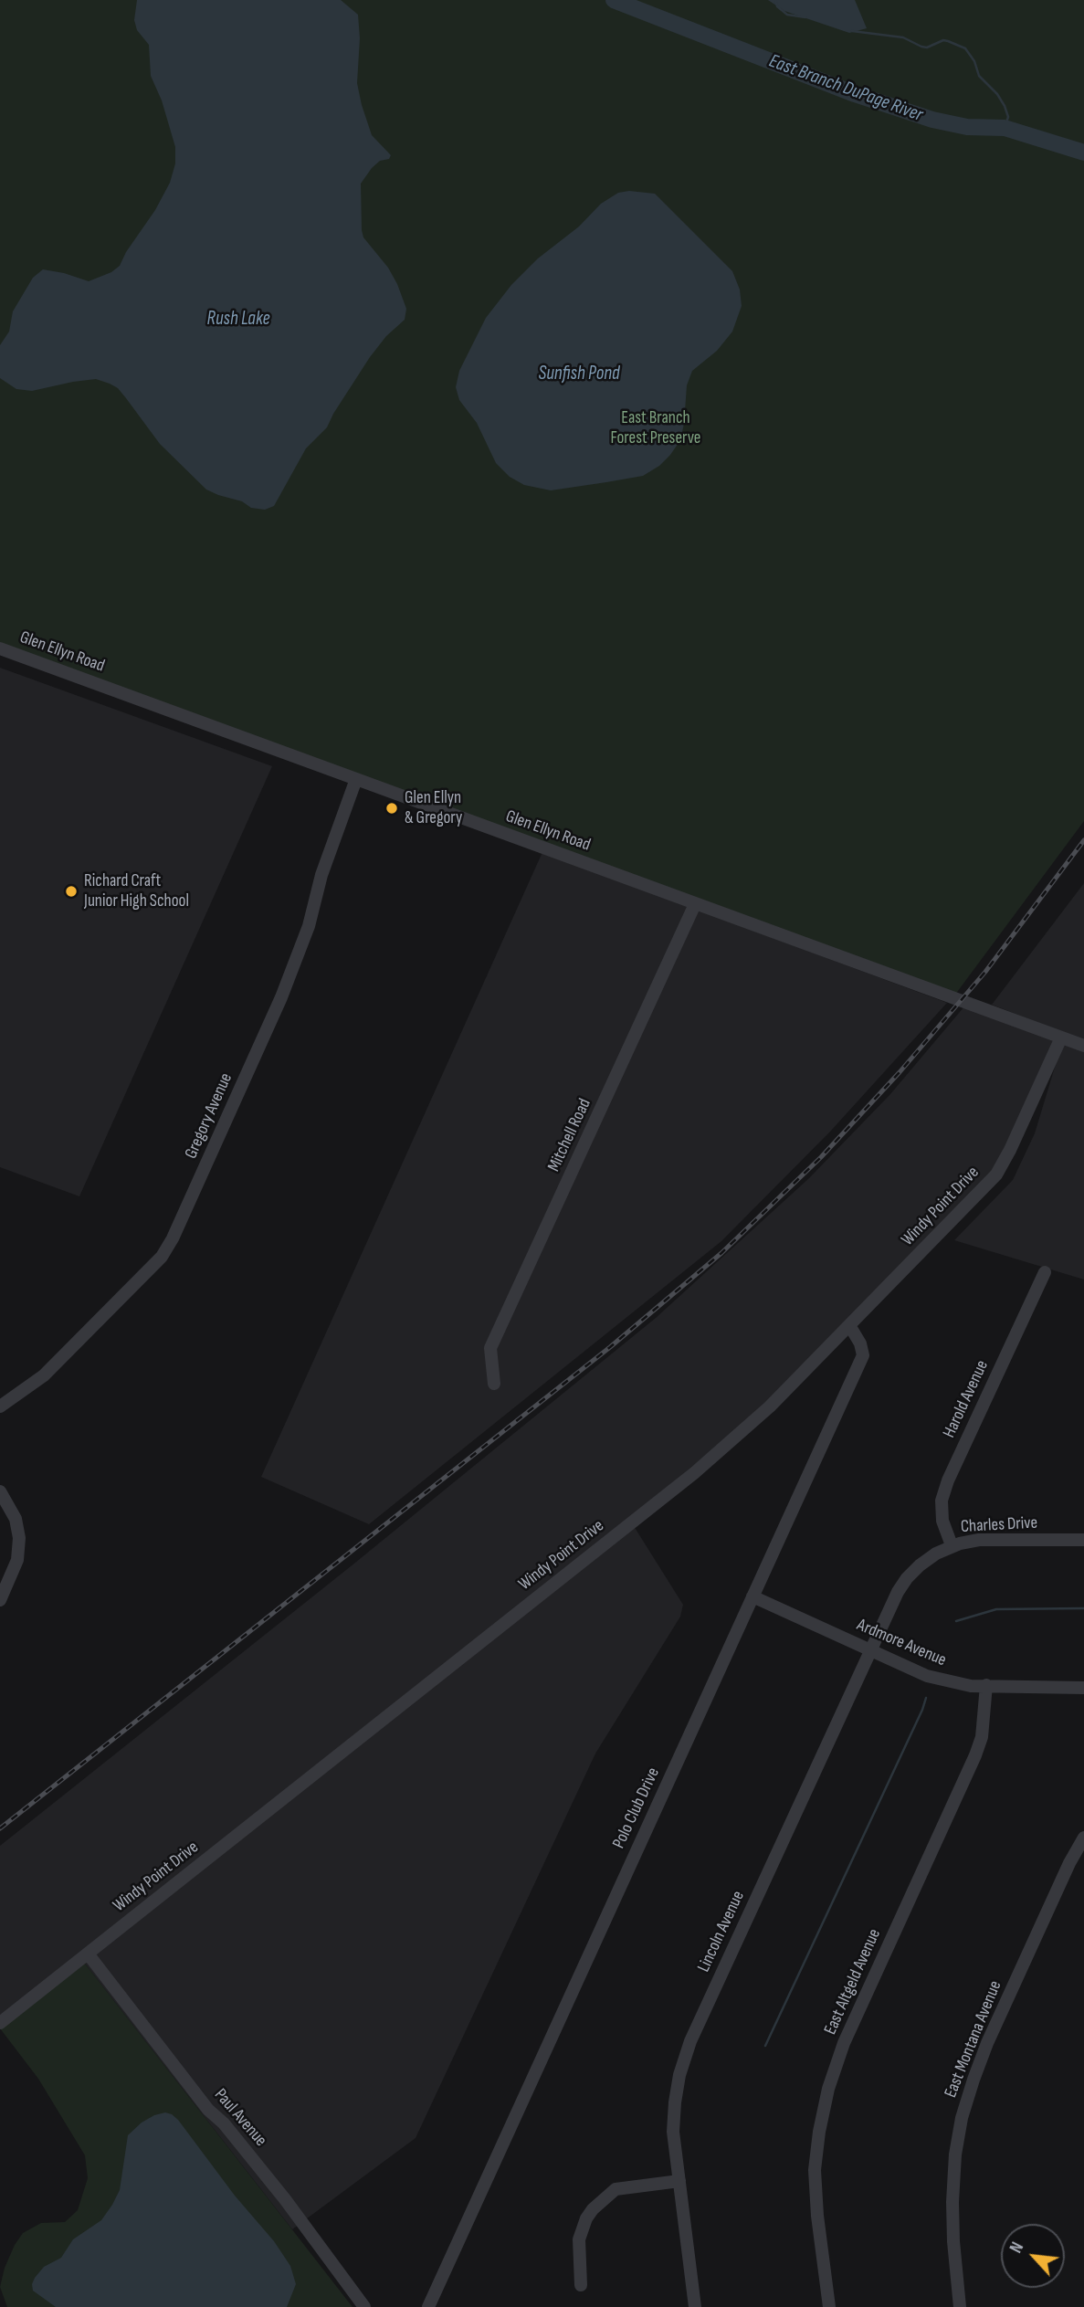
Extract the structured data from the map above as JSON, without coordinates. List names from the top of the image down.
{
  "streets": {
    "street": [
      "Glen Ellyn Road",
      "Gregory Avenue",
      "Mitchell Road",
      "Windy Point Drive",
      "Harold Avenue",
      "Charles Drive",
      "Ardmore Avenue",
      "Polo Club Drive",
      "Lincoln Avenue",
      "East Altgeld Avenue",
      "East Montana Avenue",
      "Paul Avenue"
    ]
  },
  "crossings": [
    ["Glen Ellyn Road", "Gregory Avenue"],
    ["Glen Ellyn Road", "Mitchell Road"],
    ["Glen Ellyn Road", "Windy Point Drive"],
    ["Windy Point Drive", "Polo Club Drive"],
    ["Windy Point Drive", "Paul Avenue"],
    ["Harold Avenue", "Charles Drive"],
    ["Charles Drive", "Lincoln Avenue"],
    ["Ardmore Avenue", "Polo Club Drive"],
    ["Ardmore Avenue", "Lincoln Avenue"],
    ["Ardmore Avenue", "East Altgeld Avenue"]
  ],
  "water": ["East Branch DuPage River", "Rush Lake", "Sunfish Pond"],
  "parks": ["East Branch Forest Preserve"],
  "places": ["Glen Ellyn & Gregory", "Richard Craft Junior High School"],
  "north": "top left"
}
